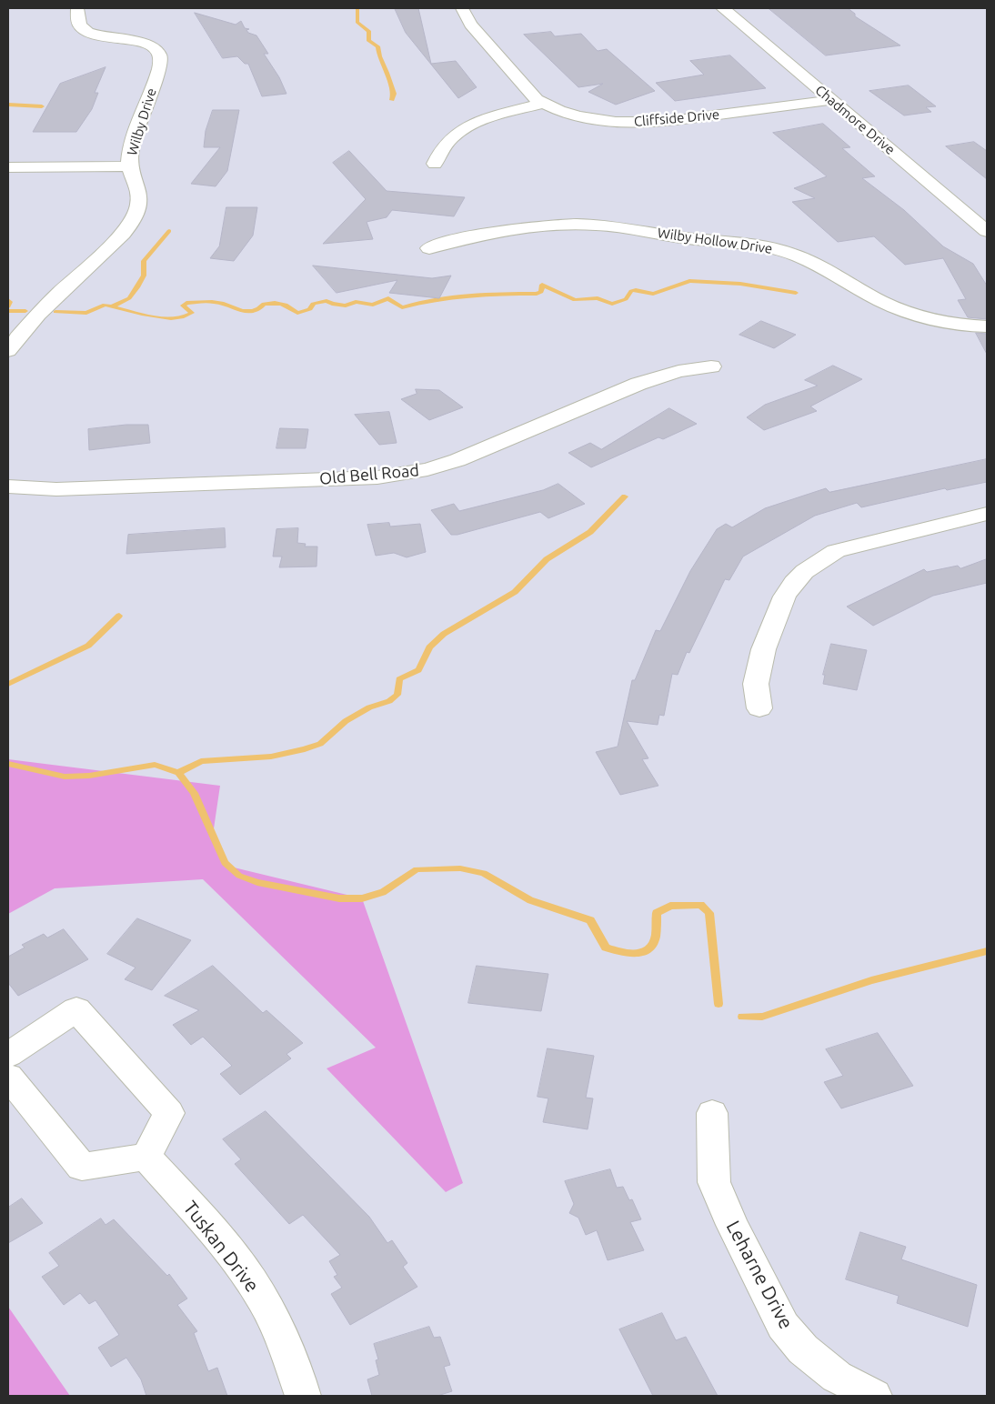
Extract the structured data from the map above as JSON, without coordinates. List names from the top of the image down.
{
  "streets": {
    "street": [
      "Cliffside Drive",
      "Chadmore Drive",
      "Wilby Drive",
      "Wilby Hollow Drive",
      "Old Bell Road",
      "Tuskan Drive",
      "Leharne Drive"
    ]
  },
  "crossings": [
    ["Cliffside Drive", "Chadmore Drive"]
  ]
}
